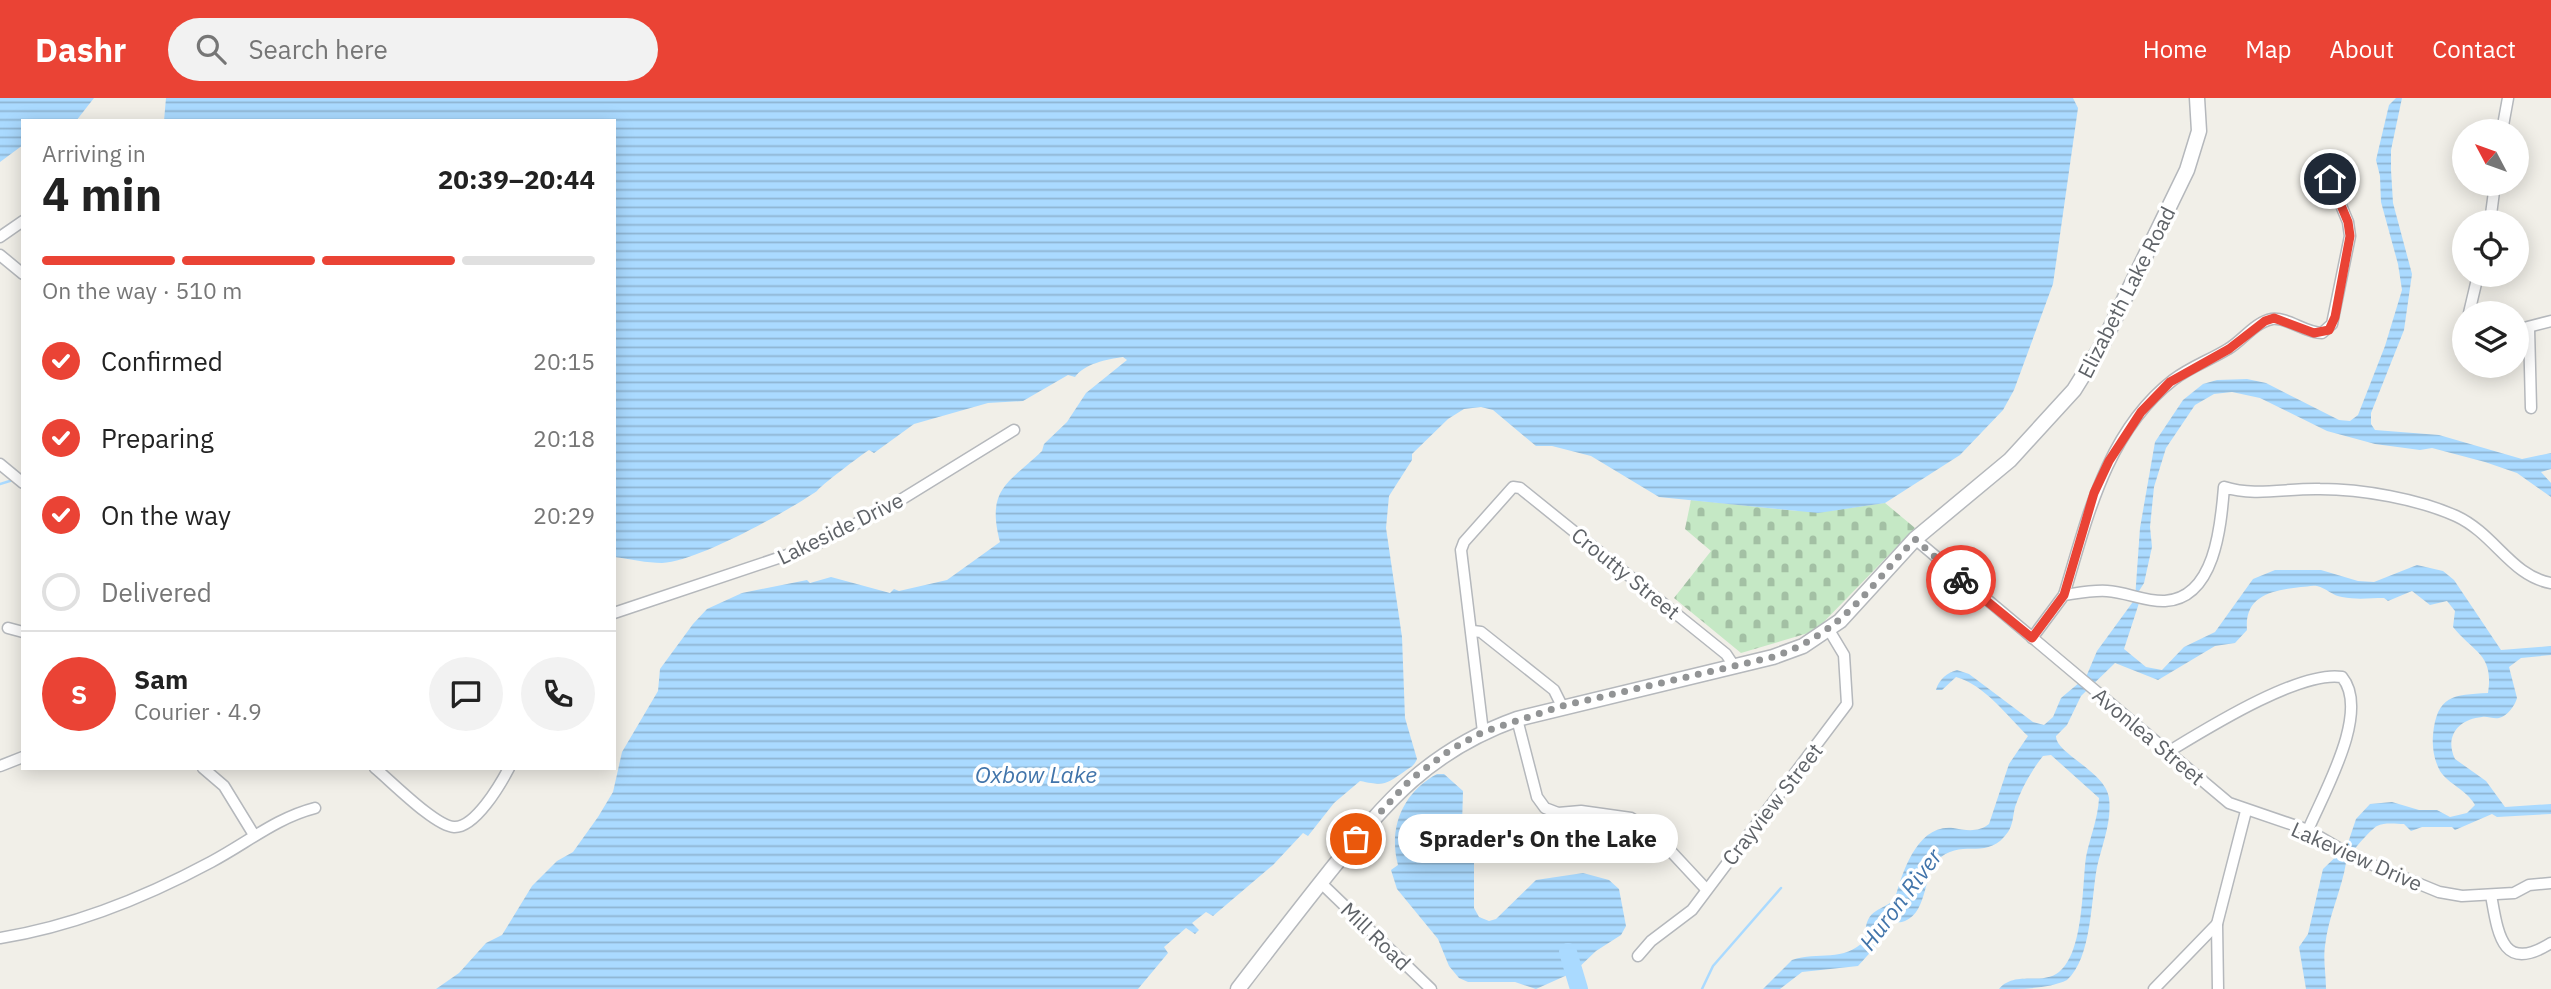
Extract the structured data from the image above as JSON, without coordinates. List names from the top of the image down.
{
  "streets": {
    "street": [
      "Elizabeth Lake Road",
      "Lakeside Drive",
      "Croutty Street",
      "Avonlea Street",
      "Crayview Street",
      "Lakeview Drive",
      "Mill Road"
    ]
  },
  "crossings": [
    ["Elizabeth Lake Road", "Croutty Street"],
    ["Elizabeth Lake Road", "Avonlea Street"],
    ["Elizabeth Lake Road", "Crayview Street"],
    ["Elizabeth Lake Road", "Mill Road"],
    ["Avonlea Street", "Lakeview Drive"]
  ],
  "water": ["Oxbow Lake", "Huron River"],
  "places": ["Sprader's On the Lake"],
  "north": "top left",
  "page": {
    "header": "Dashr",
    "search": "Search here",
    "nav": [
      "Home",
      "Map",
      "About",
      "Contact"
    ],
    "heading": ["4 min", "Arriving in", "20:39–20:44"],
    "panel": ["Sam", "Courier · 4.9"],
    "bar": "On the way · 510 m",
    "list": [
      ["Confirmed", "20:15"],
      ["Preparing", "20:18"],
      ["On the way", "20:29"],
      "Delivered"
    ],
    "round": "S",
    "bubble": "Sprader's On the Lake"
  }
}
